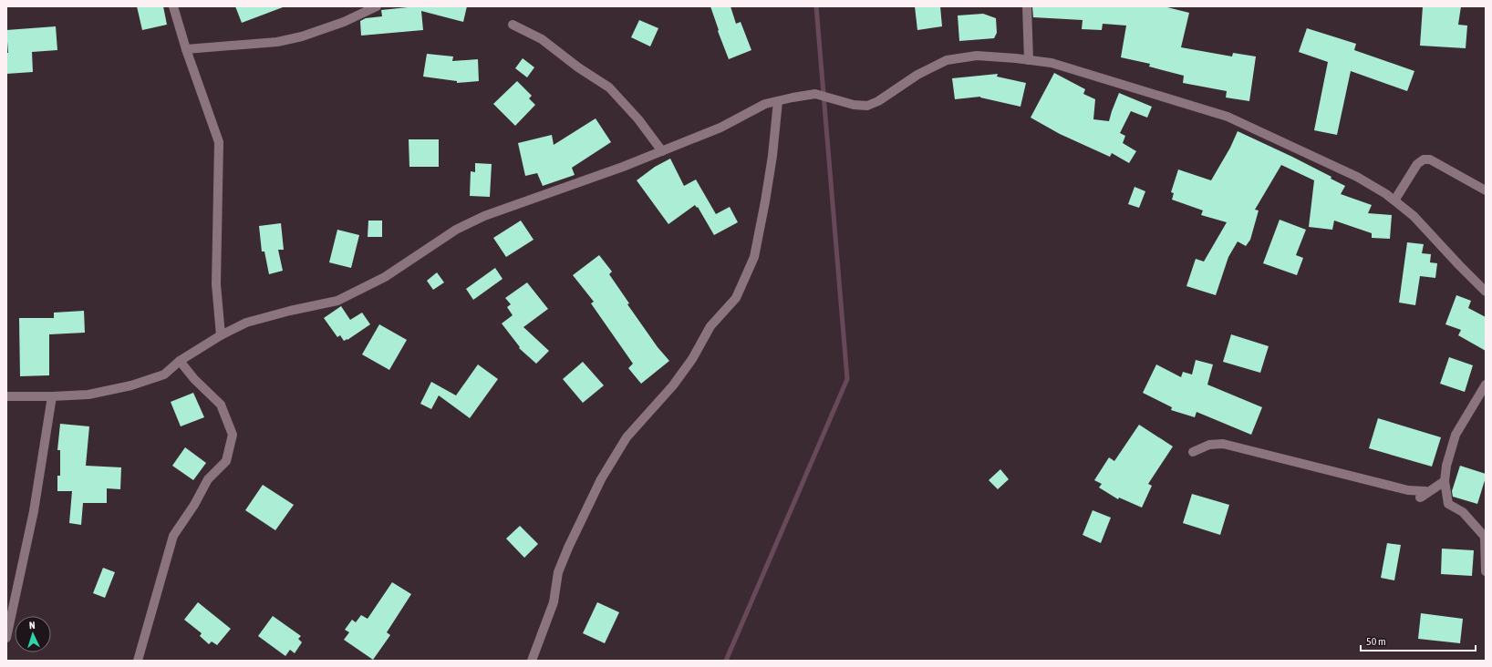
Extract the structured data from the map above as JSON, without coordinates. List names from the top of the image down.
{
  "scale_bar": "50 m",
  "north": "top"
}
